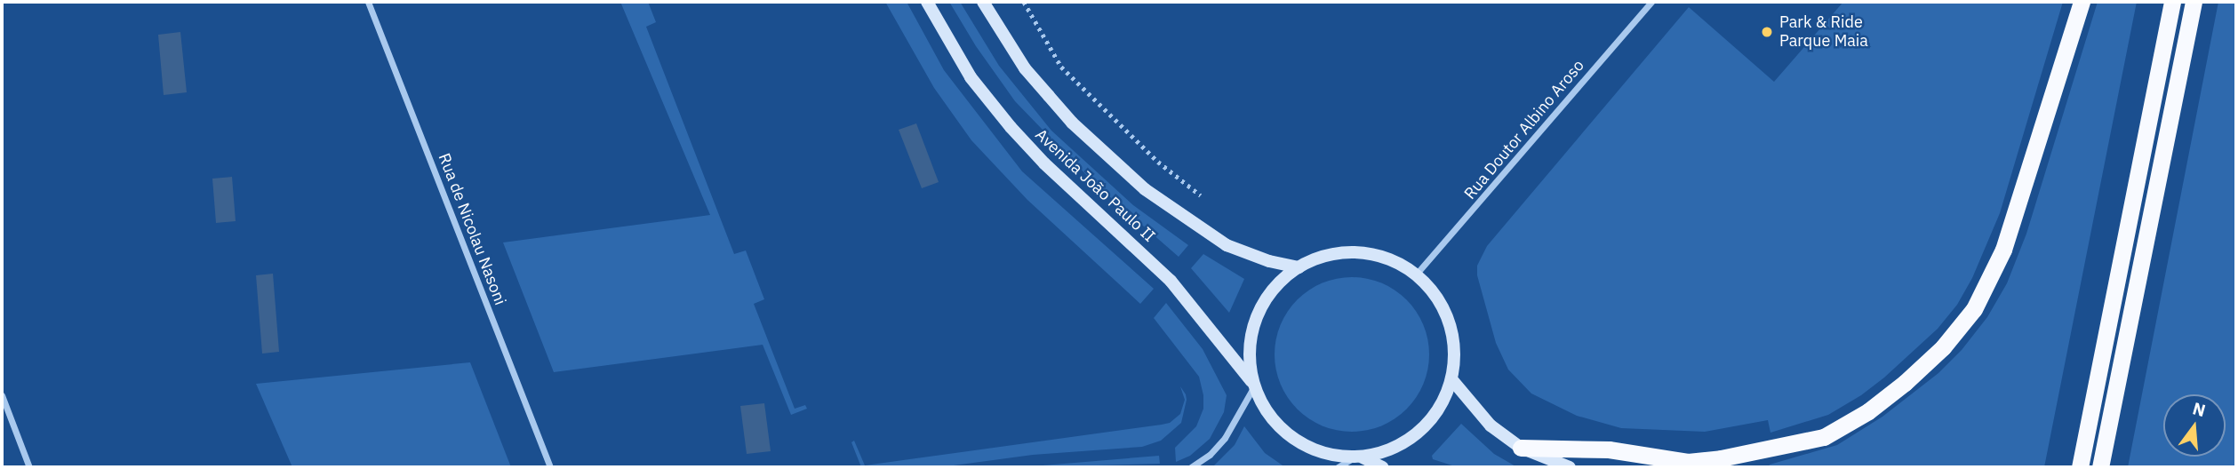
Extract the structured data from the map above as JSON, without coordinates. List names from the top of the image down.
{
  "streets": {
    "main road": ["Avenida João Paulo II"],
    "street": ["Rua Doutor Albino Aroso", "Rua de Nicolau Nasoni"]
  },
  "crossings": [
    ["Rua Doutor Albino Aroso", "Avenida João Paulo II"]
  ],
  "places": ["Park & Ride Parque Maia"],
  "north": "top"
}
